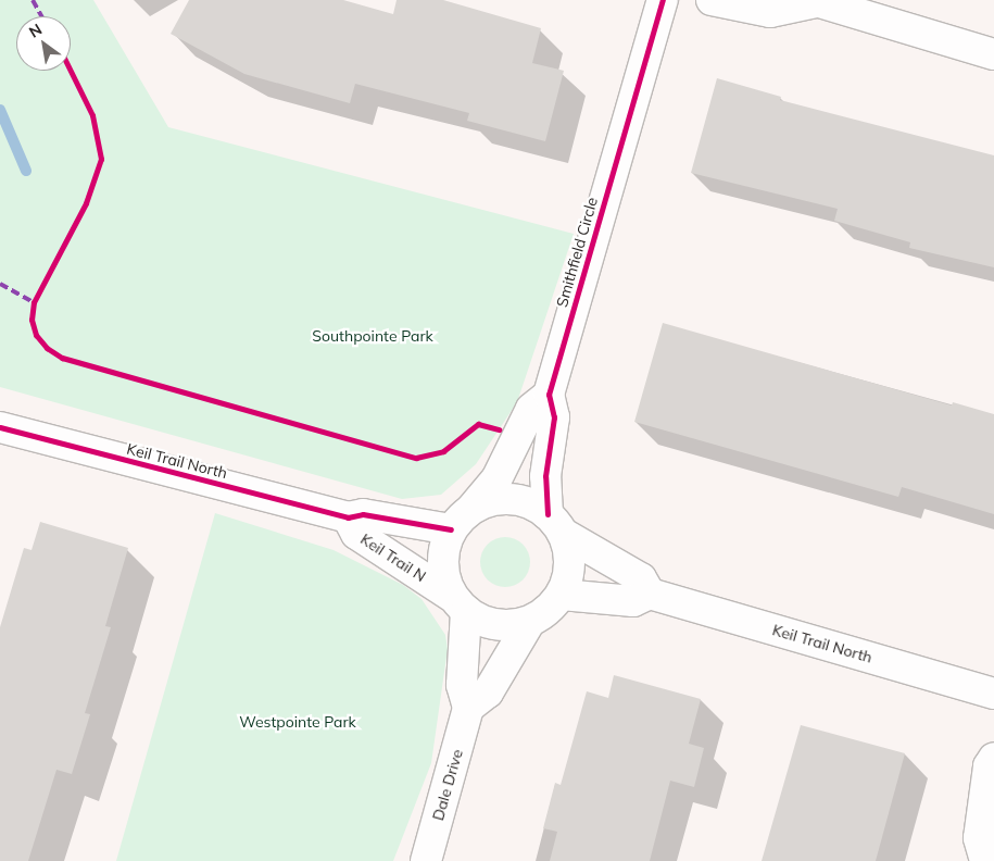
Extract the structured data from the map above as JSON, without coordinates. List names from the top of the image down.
{
  "streets": {
    "street": [
      "Smithfield Circle",
      "Keil Trail North",
      "Keil Trail N",
      "Dale Drive"
    ]
  },
  "crossings": [
    ["Smithfield Circle", "Keil Trail N"],
    ["Smithfield Circle", "Dale Drive"],
    ["Keil Trail North", "Keil Trail N"],
    ["Keil Trail N", "Dale Drive"]
  ],
  "parks": ["Southpointe Park", "Westpointe Park"],
  "north": "top left"
}
